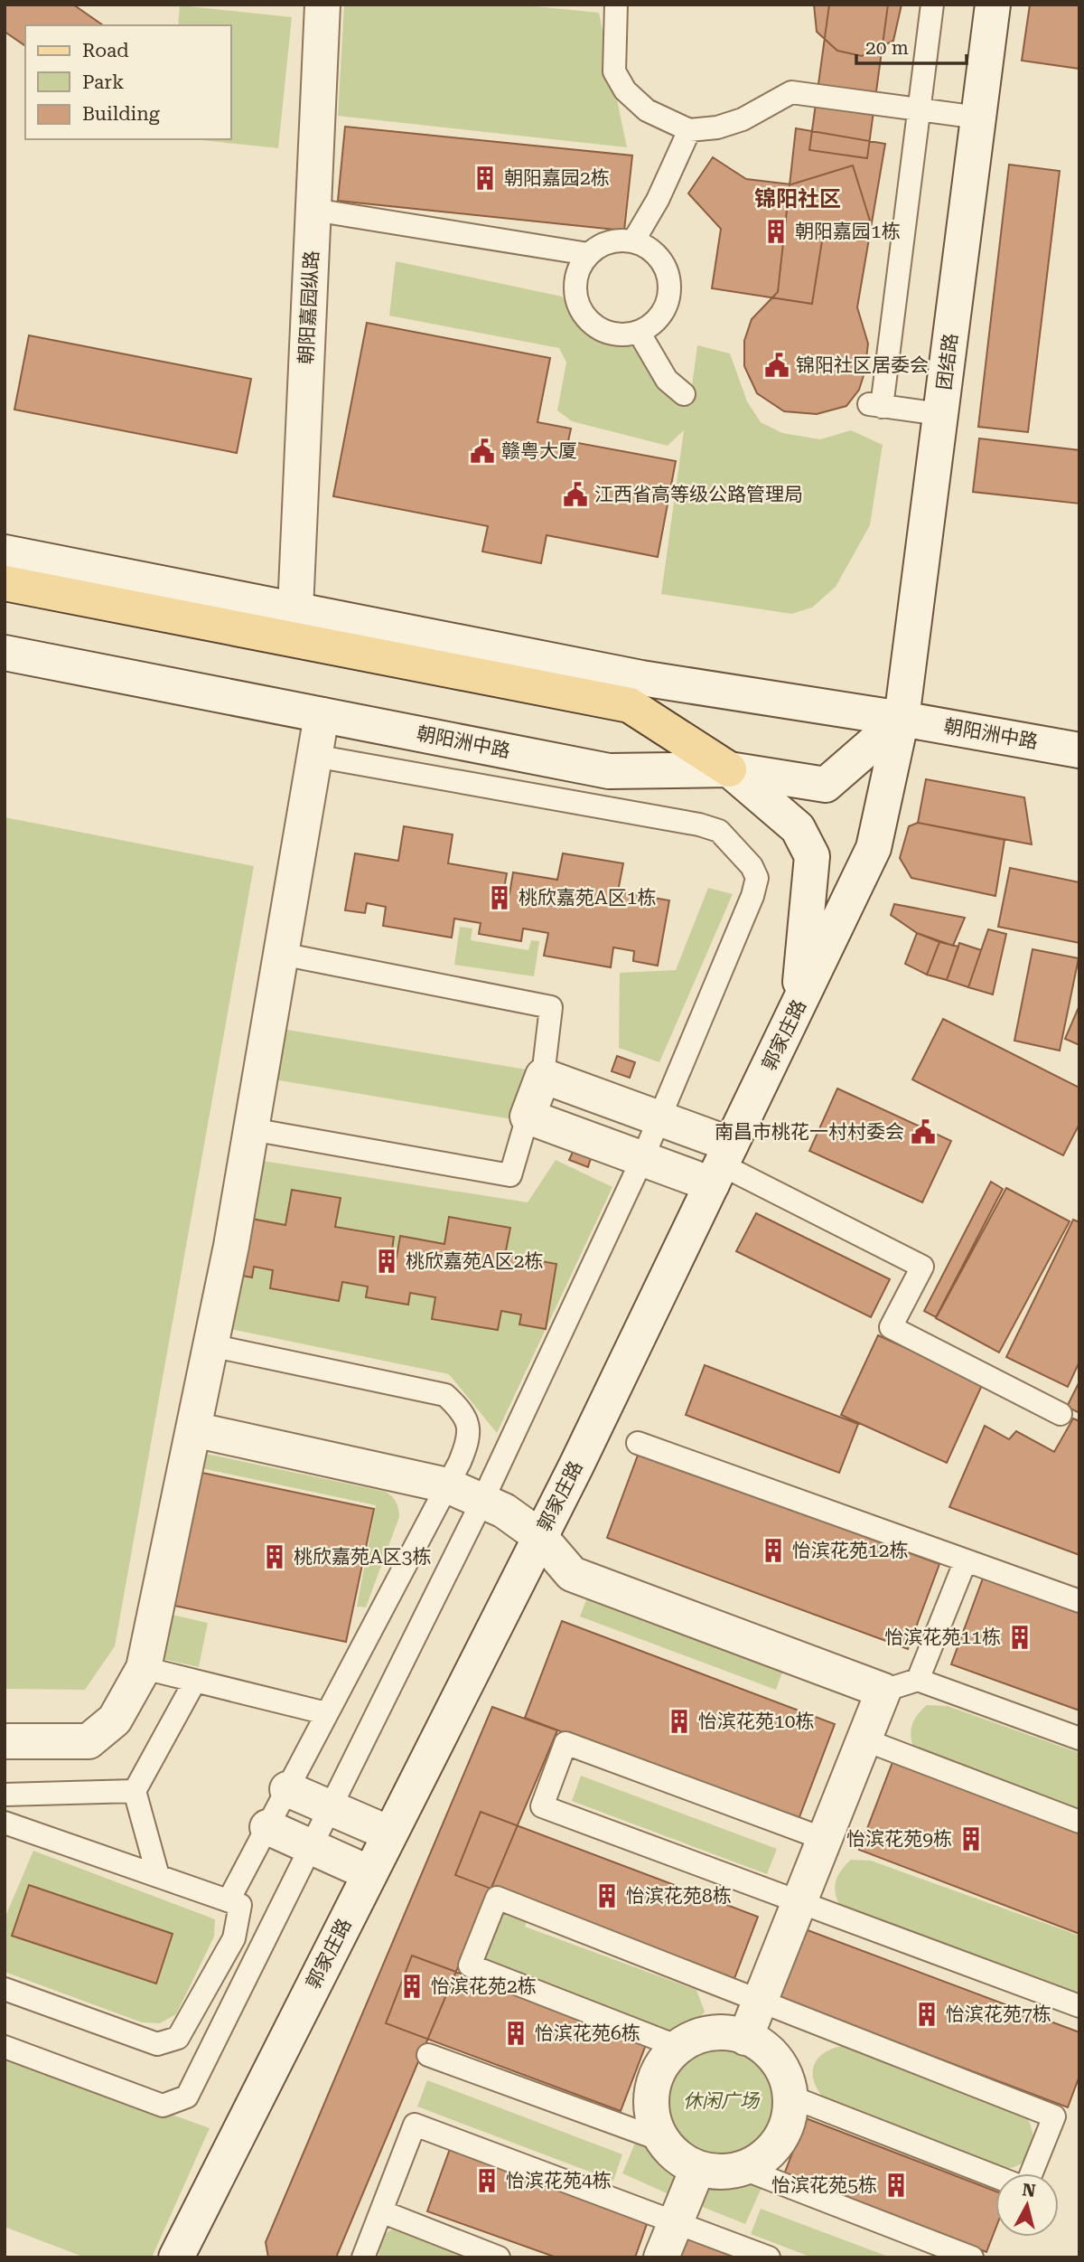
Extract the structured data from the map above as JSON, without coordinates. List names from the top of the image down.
{
  "streets": {
    "street": [
      "朝阳嘉园纵路",
      "团结路",
      "朝阳洲中路",
      "郭家庄路"
    ]
  },
  "crossings": [
    ["朝阳嘉园纵路", "朝阳洲中路"],
    ["团结路", "朝阳洲中路"],
    ["团结路", "郭家庄路"],
    ["朝阳洲中路", "郭家庄路"]
  ],
  "districts": ["锦阳社区"],
  "parks": ["休闲广场"],
  "places": {
    "building": [
      "朝阳嘉园2栋",
      "朝阳嘉园1栋",
      "桃欣嘉苑A区1栋",
      "桃欣嘉苑A区2栋",
      "怡滨花苑12栋",
      "桃欣嘉苑A区3栋",
      "怡滨花苑11栋",
      "怡滨花苑10栋",
      "怡滨花苑9栋",
      "怡滨花苑8栋",
      "怡滨花苑2栋",
      "怡滨花苑7栋",
      "怡滨花苑6栋",
      "怡滨花苑4栋",
      "怡滨花苑5栋"
    ],
    "public building": [
      "锦阳社区居委会",
      "赣粤大厦",
      "江西省高等级公路管理局",
      "南昌市桃花一村村委会"
    ]
  },
  "legend": ["Road", "Park", "Building"],
  "scale_bar": "20 m",
  "north": "top"
}
